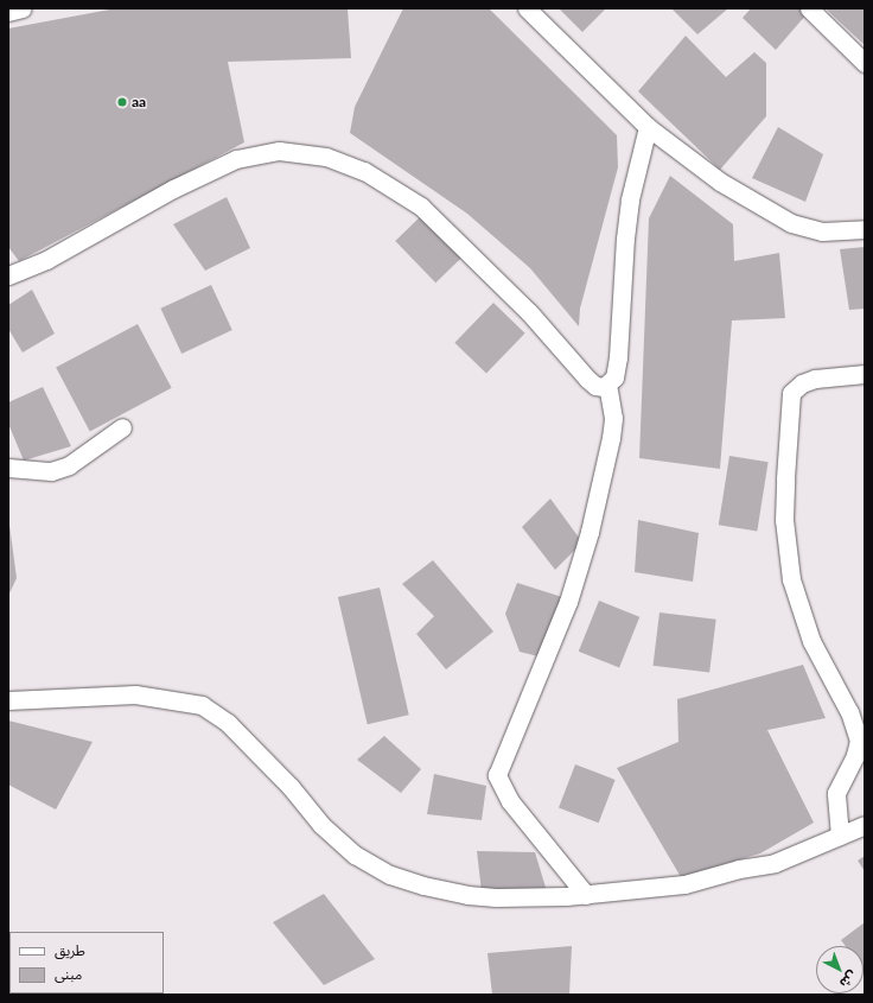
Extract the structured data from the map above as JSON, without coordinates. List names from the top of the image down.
{
  "places": ["aa"],
  "legend": ["طريق", "مبنى"],
  "north": "bottom right"
}
